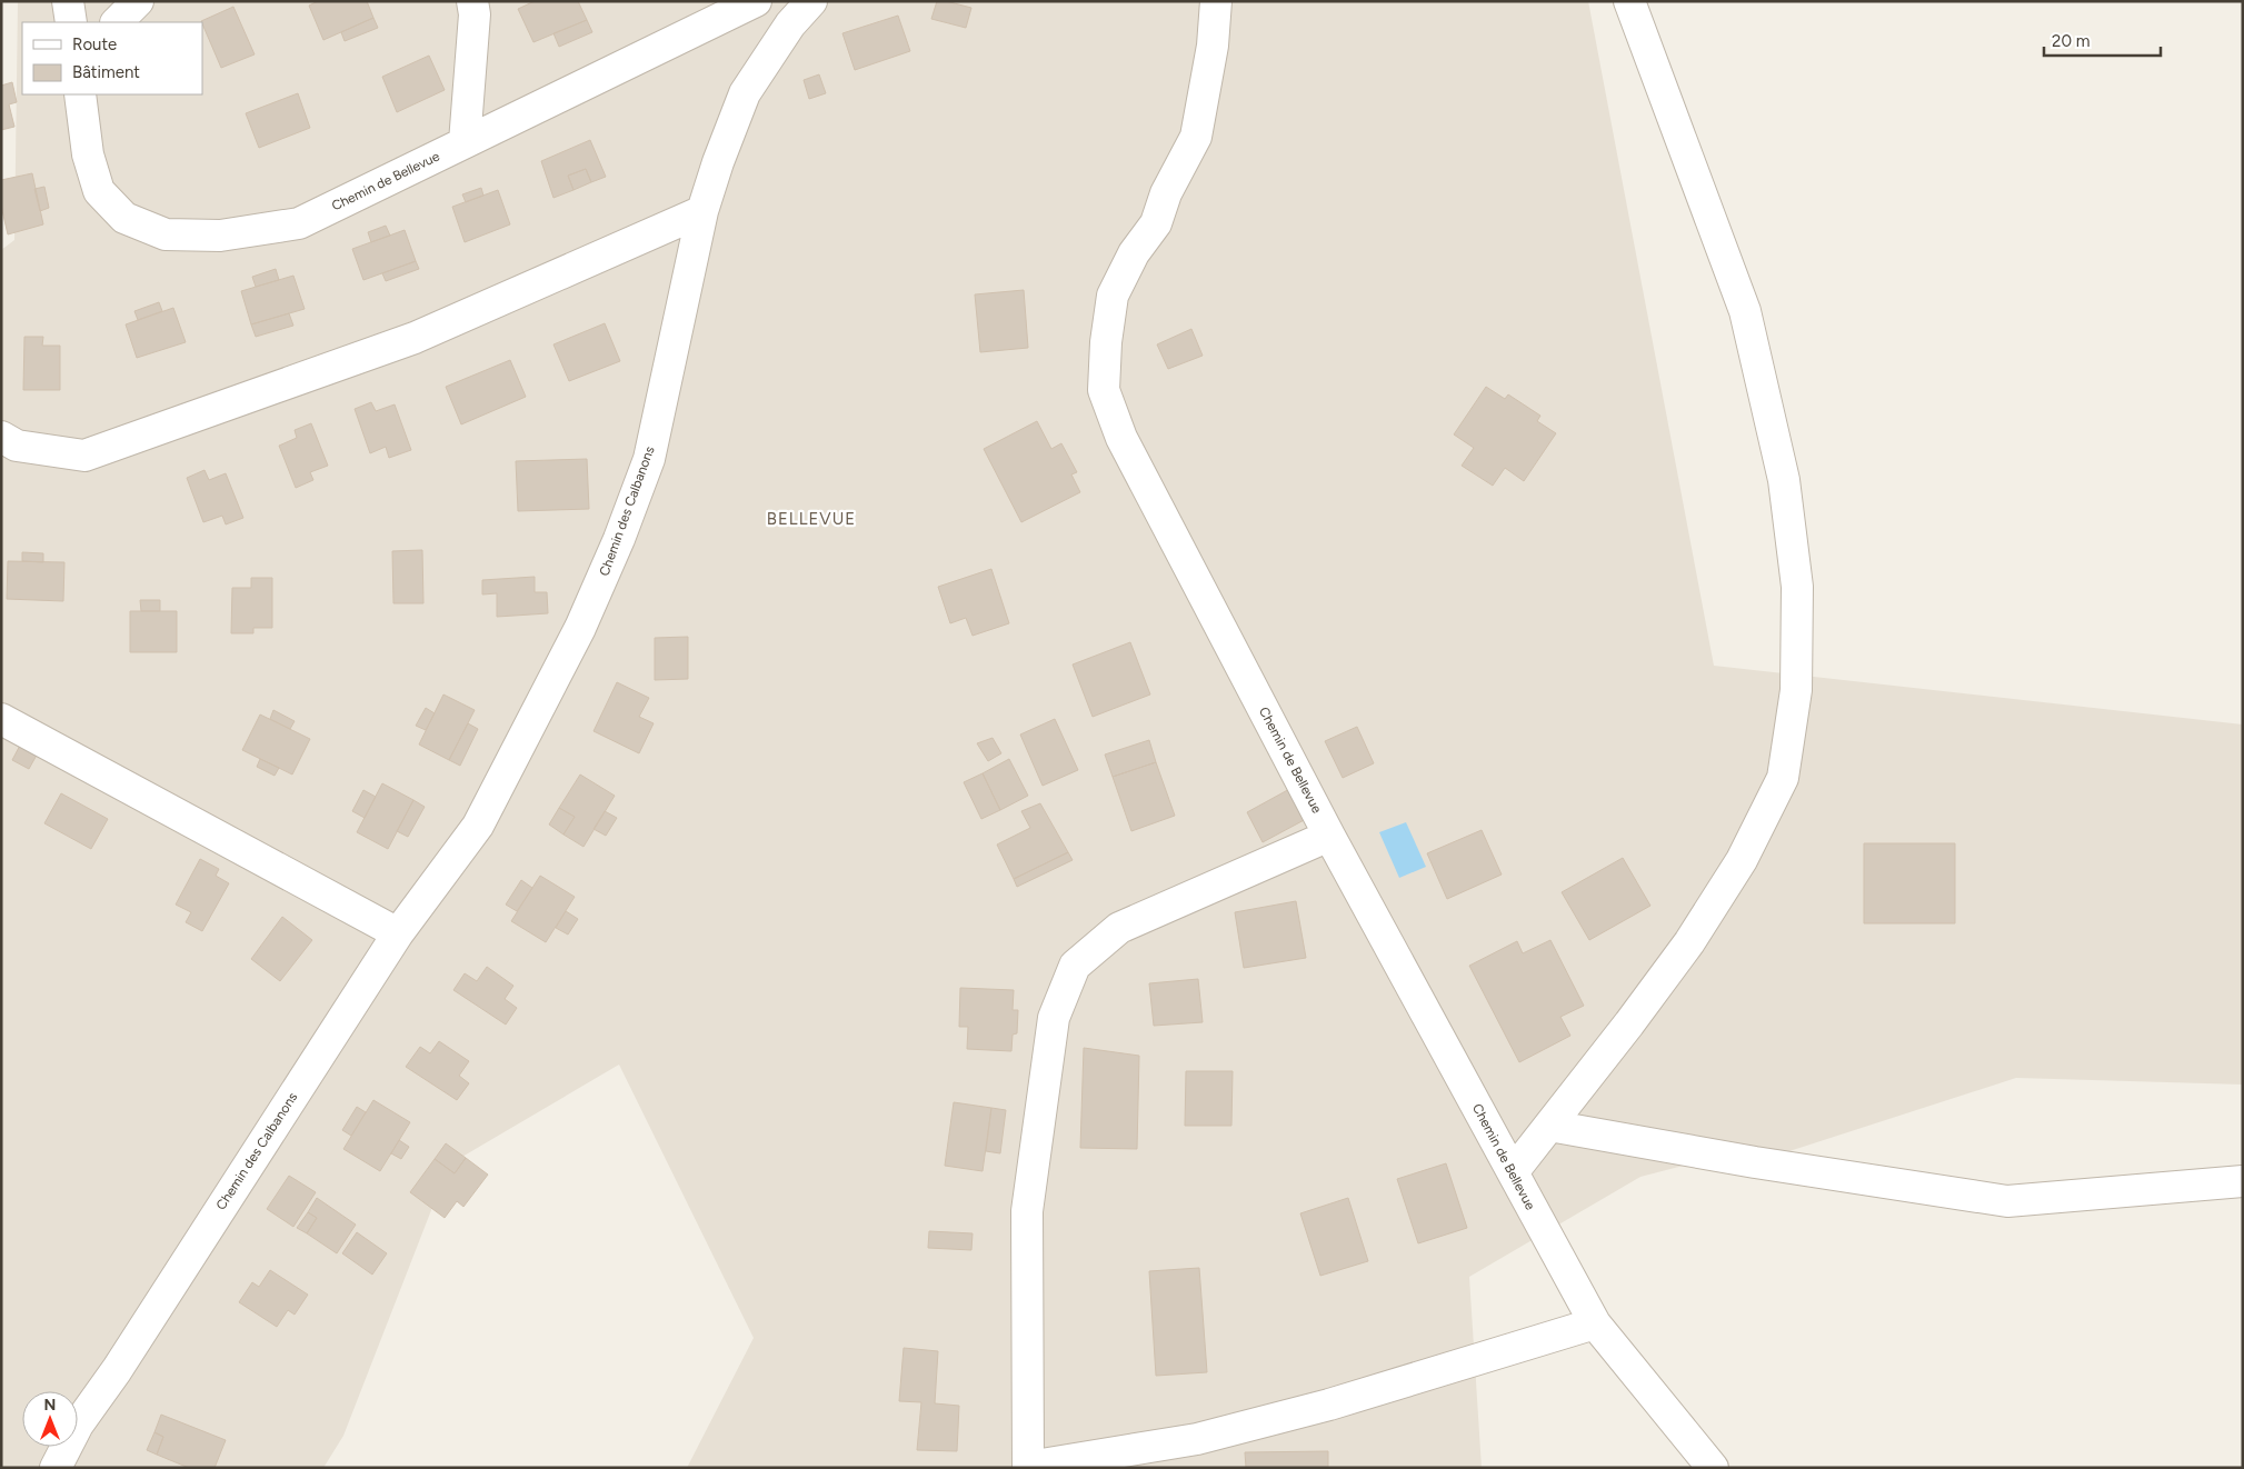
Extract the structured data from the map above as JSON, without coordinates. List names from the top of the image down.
{
  "streets": {
    "street": ["Chemin de Bellevue", "Chemin des Calbanons"]
  },
  "districts": ["BELLEVUE"],
  "legend": ["Route", "Bâtiment"],
  "scale_bar": "20 m",
  "north": "top"
}
